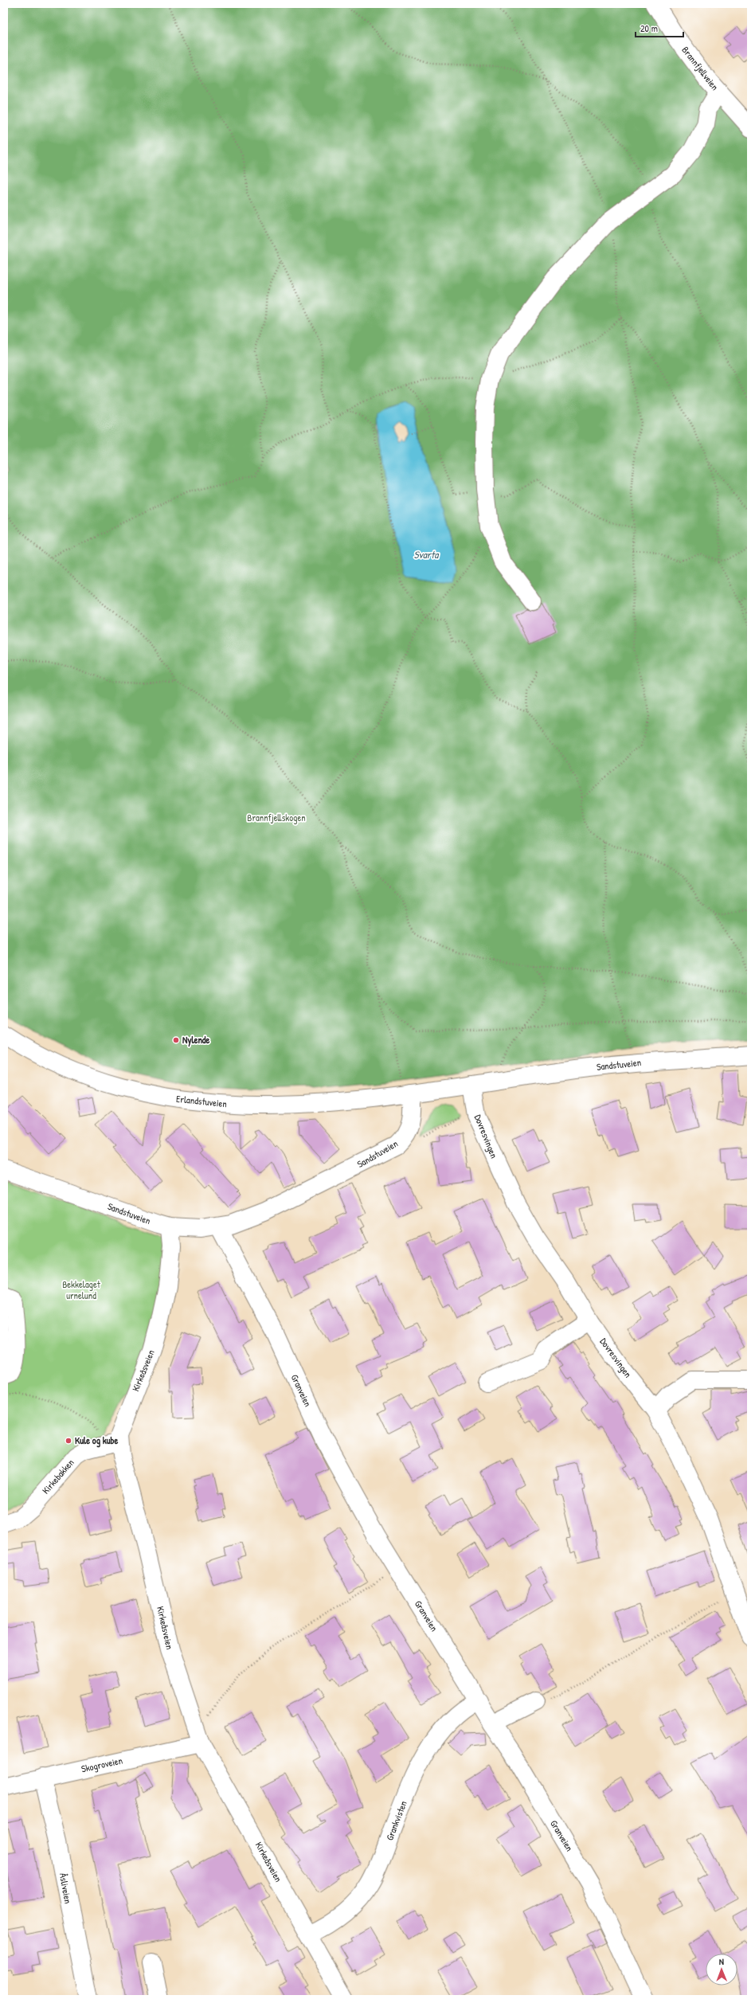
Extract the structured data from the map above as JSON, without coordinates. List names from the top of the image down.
{
  "streets": {
    "street": [
      "Brannfjellveien",
      "Sandstuveien",
      "Erlandstuveien",
      "Dovresvingen",
      "Kirkeåsveien",
      "Granveien",
      "Kirkebakken",
      "Skogroveien",
      "Grankvisten",
      "Åsliveien"
    ]
  },
  "crossings": [
    ["Sandstuveien", "Erlandstuveien"],
    ["Sandstuveien", "Dovresvingen"],
    ["Sandstuveien", "Kirkeåsveien"],
    ["Sandstuveien", "Granveien"],
    ["Kirkeåsveien", "Kirkebakken"],
    ["Kirkeåsveien", "Skogroveien"],
    ["Kirkeåsveien", "Grankvisten"],
    ["Granveien", "Grankvisten"],
    ["Skogroveien", "Åsliveien"]
  ],
  "water": ["Svarta"],
  "parks": ["Brannfjellskogen", "Bekkelaget urnelund"],
  "places": ["Nylende", "Kule og kube"],
  "scale_bar": "20 m",
  "north": "top"
}
